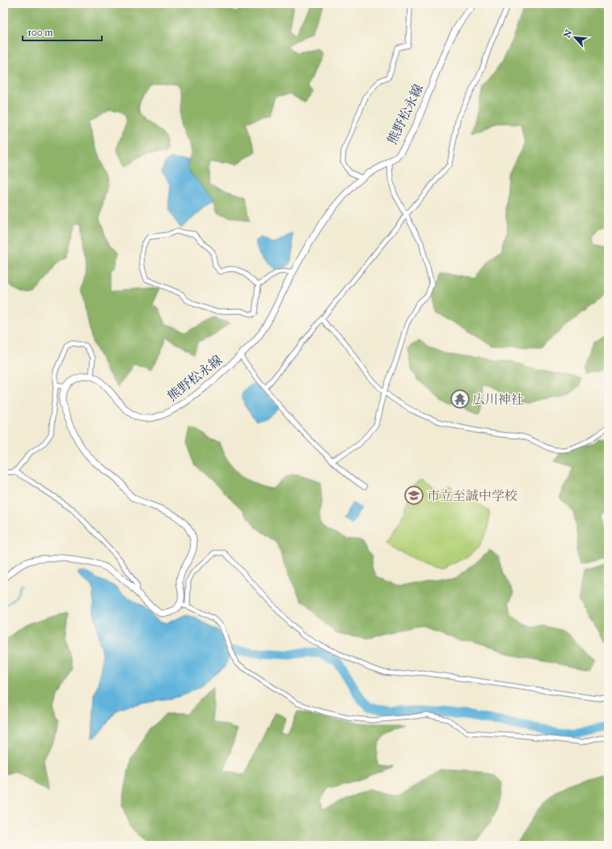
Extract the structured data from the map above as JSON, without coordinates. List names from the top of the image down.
{
  "streets": {
    "main road": ["熊野松永線"]
  },
  "places": {
    "temple": ["広川神社"],
    "school or university": ["市立至誠中学校"]
  },
  "scale_bar": "100 m",
  "north": "top left"
}
